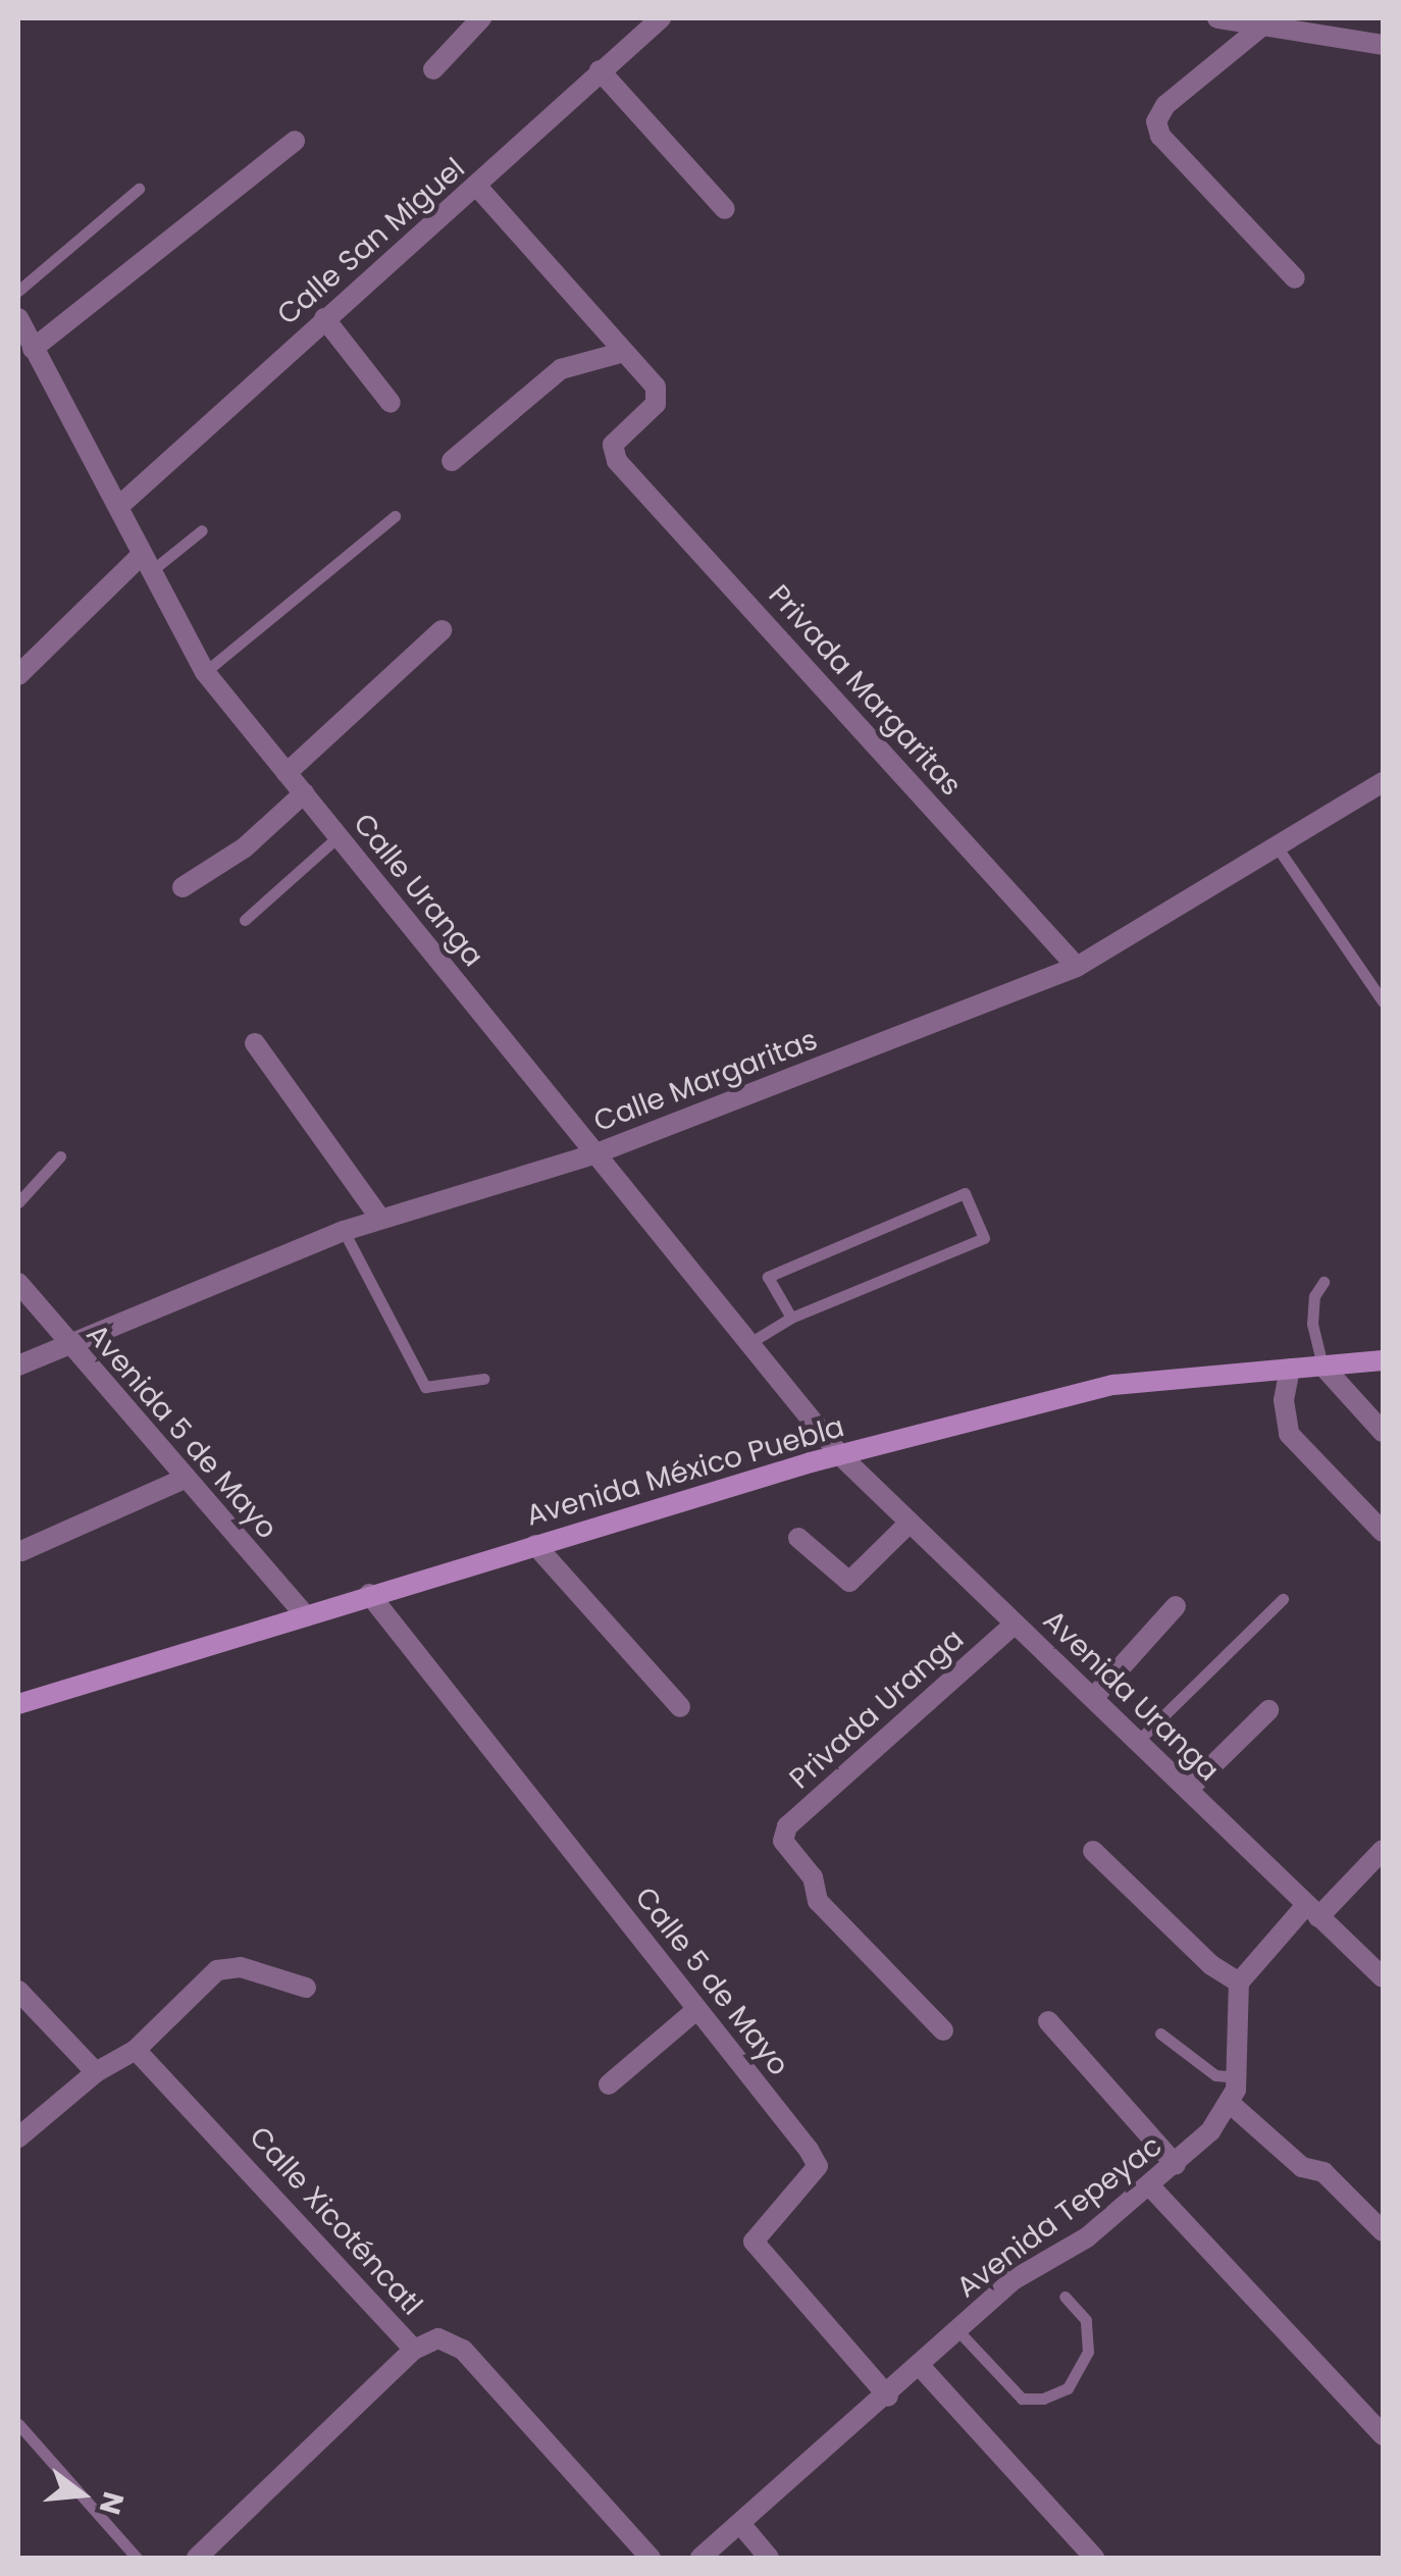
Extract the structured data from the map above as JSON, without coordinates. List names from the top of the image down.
{
  "streets": {
    "main road": ["Avenida México Puebla"],
    "street": [
      "Calle San Miguel",
      "Privada Margaritas",
      "Calle Uranga",
      "Calle Margaritas",
      "Avenida 5 de Mayo",
      "Avenida Uranga",
      "Privada Uranga",
      "Calle 5 de Mayo",
      "Avenida Tepeyac",
      "Calle Xicoténcatl"
    ]
  },
  "crossings": [
    ["Calle San Miguel", "Calle Uranga"],
    ["Privada Margaritas", "Calle Margaritas"],
    ["Calle Uranga", "Calle Margaritas"],
    ["Calle Uranga", "Avenida México Puebla"],
    ["Calle Uranga", "Avenida Uranga"],
    ["Calle Margaritas", "Avenida 5 de Mayo"],
    ["Avenida 5 de Mayo", "Avenida México Puebla"],
    ["Avenida México Puebla", "Avenida Uranga"],
    ["Avenida México Puebla", "Calle 5 de Mayo"],
    ["Avenida Uranga", "Privada Uranga"],
    ["Calle 5 de Mayo", "Avenida Tepeyac"]
  ],
  "north": "right"
}
